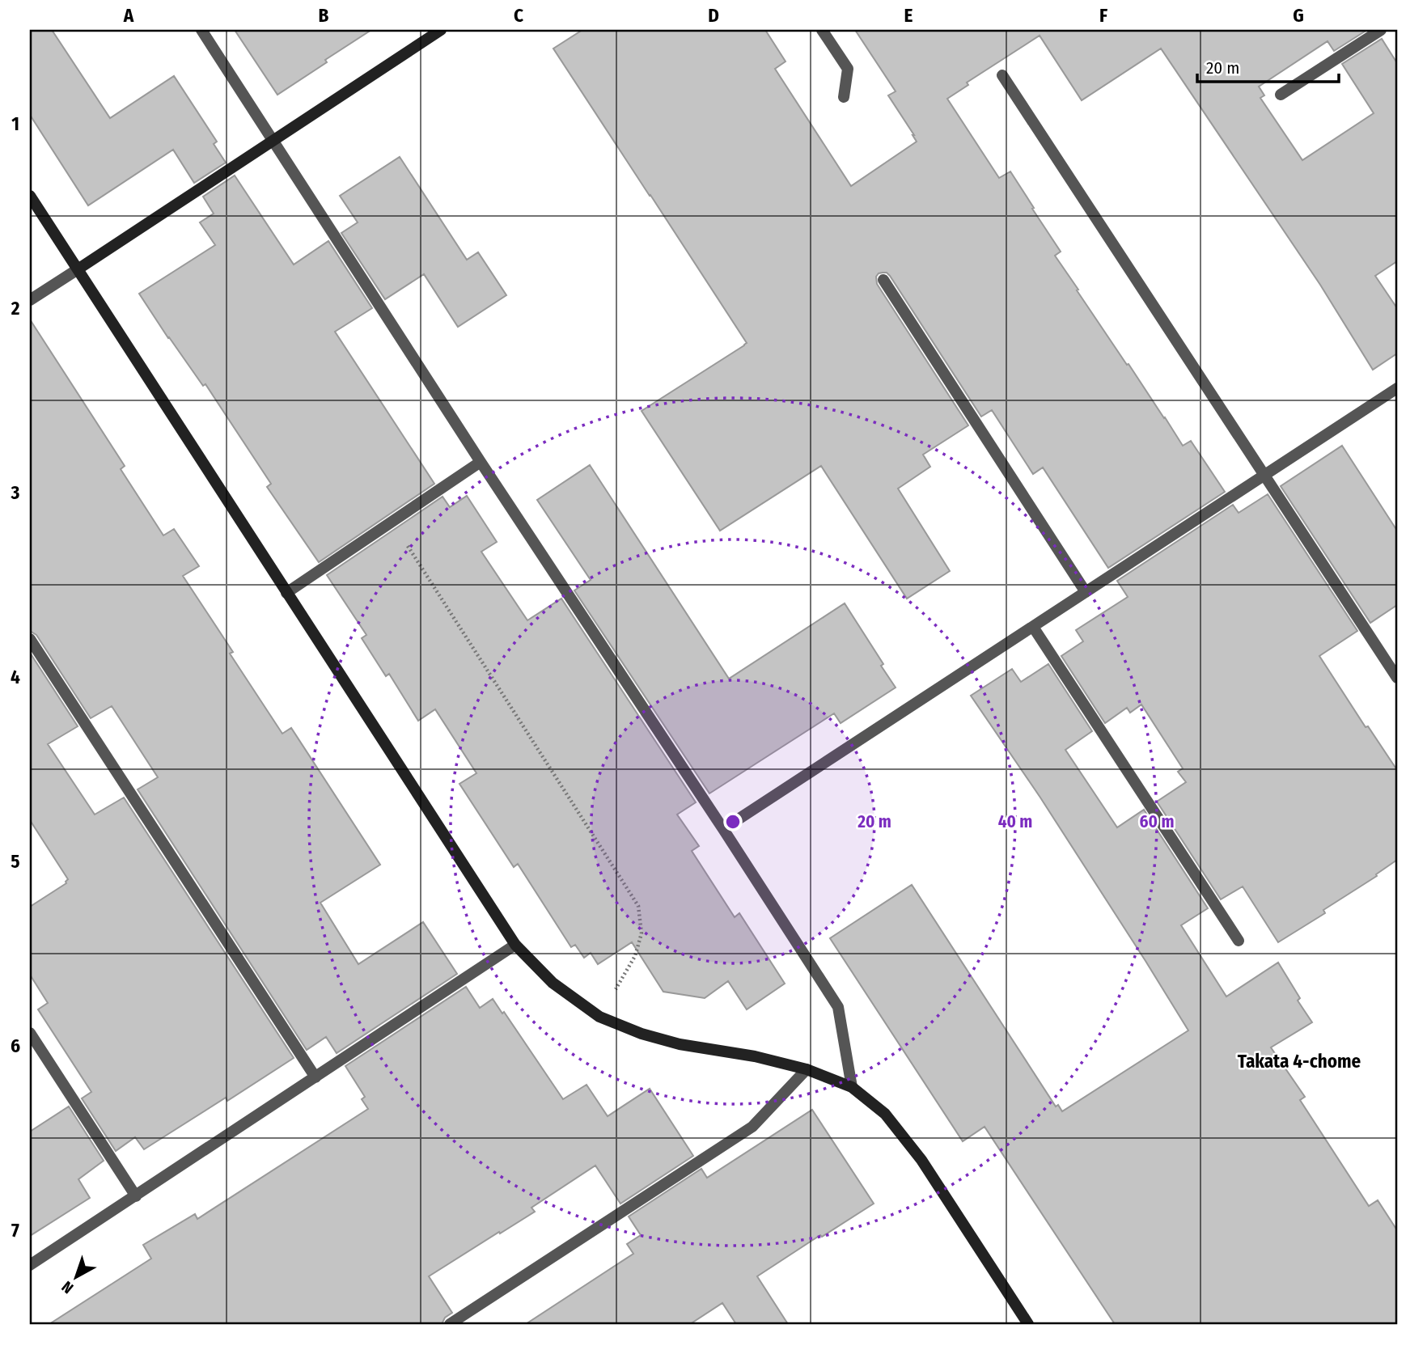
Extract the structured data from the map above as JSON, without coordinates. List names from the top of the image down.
{
  "districts": ["Takata 4-chome"],
  "scale_bar": "20 m",
  "north": "bottom left",
  "grid": {
    "columns": [
      "A",
      "B",
      "C",
      "D",
      "E",
      "F",
      "G"
    ],
    "rows": [
      "1",
      "2",
      "3",
      "4",
      "5",
      "6",
      "7"
    ]
  },
  "rings": ["20 m", "40 m", "60 m"]
}
